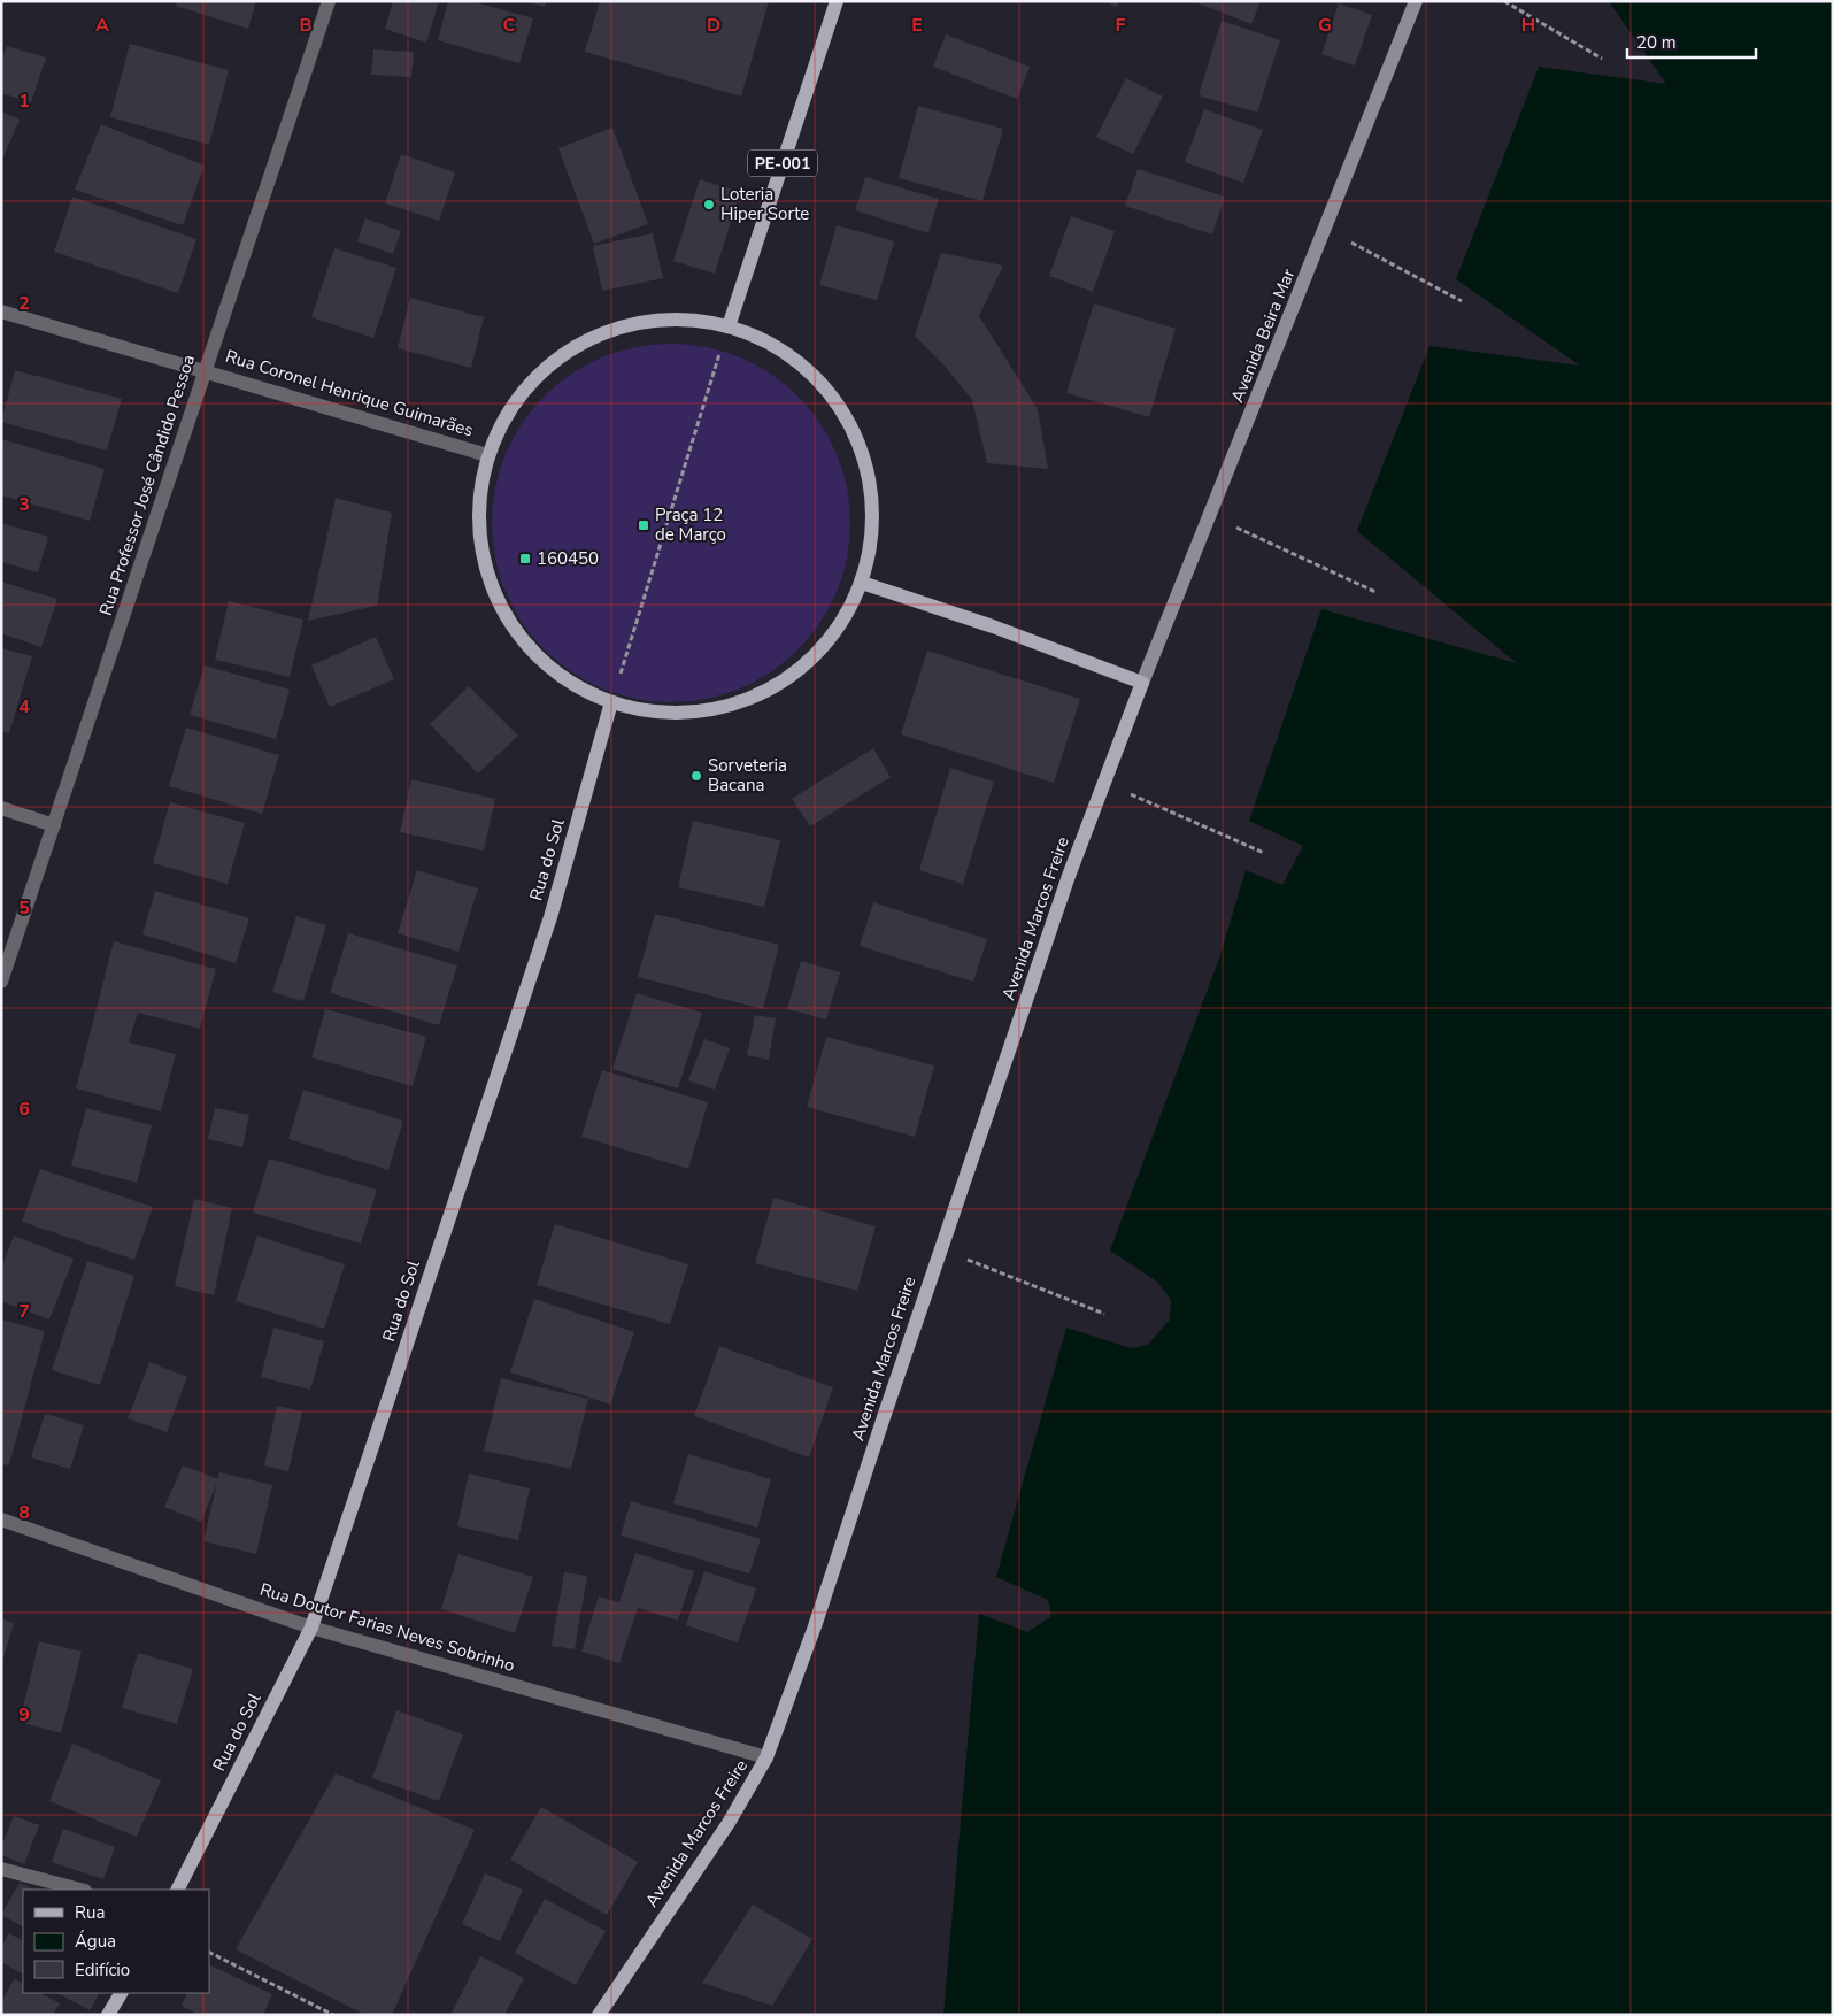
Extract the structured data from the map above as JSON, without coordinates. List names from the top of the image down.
{
  "streets": {
    "main road": [
      "PE-001",
      "Avenida Beira Mar",
      "Rua do Sol",
      "Avenida Marcos Freire"
    ],
    "street": ["Rua Coronel Henrique Guimarães", "Rua Professor José Cândido Pessoa", "Rua Doutor Farias Neves Sobrinho"]
  },
  "crossings": [
    ["Avenida Beira Mar", "Avenida Marcos Freire"],
    ["Rua Coronel Henrique Guimarães", "Rua Professor José Cândido Pessoa"],
    ["Rua do Sol", "Rua Doutor Farias Neves Sobrinho"],
    ["Avenida Marcos Freire", "Rua Doutor Farias Neves Sobrinho"]
  ],
  "places": {
    "other": ["Loteria Hiper Sorte", "Sorveteria Bacana"],
    "transit": ["Praça 12 de Março", "160450"]
  },
  "legend": ["Rua", "Água", "Edifício"],
  "scale_bar": "20 m",
  "grid": {
    "columns": [
      "A",
      "B",
      "C",
      "D",
      "E",
      "F",
      "G",
      "H"
    ],
    "rows": [
      "1",
      "2",
      "3",
      "4",
      "5",
      "6",
      "7",
      "8",
      "9"
    ]
  }
}
